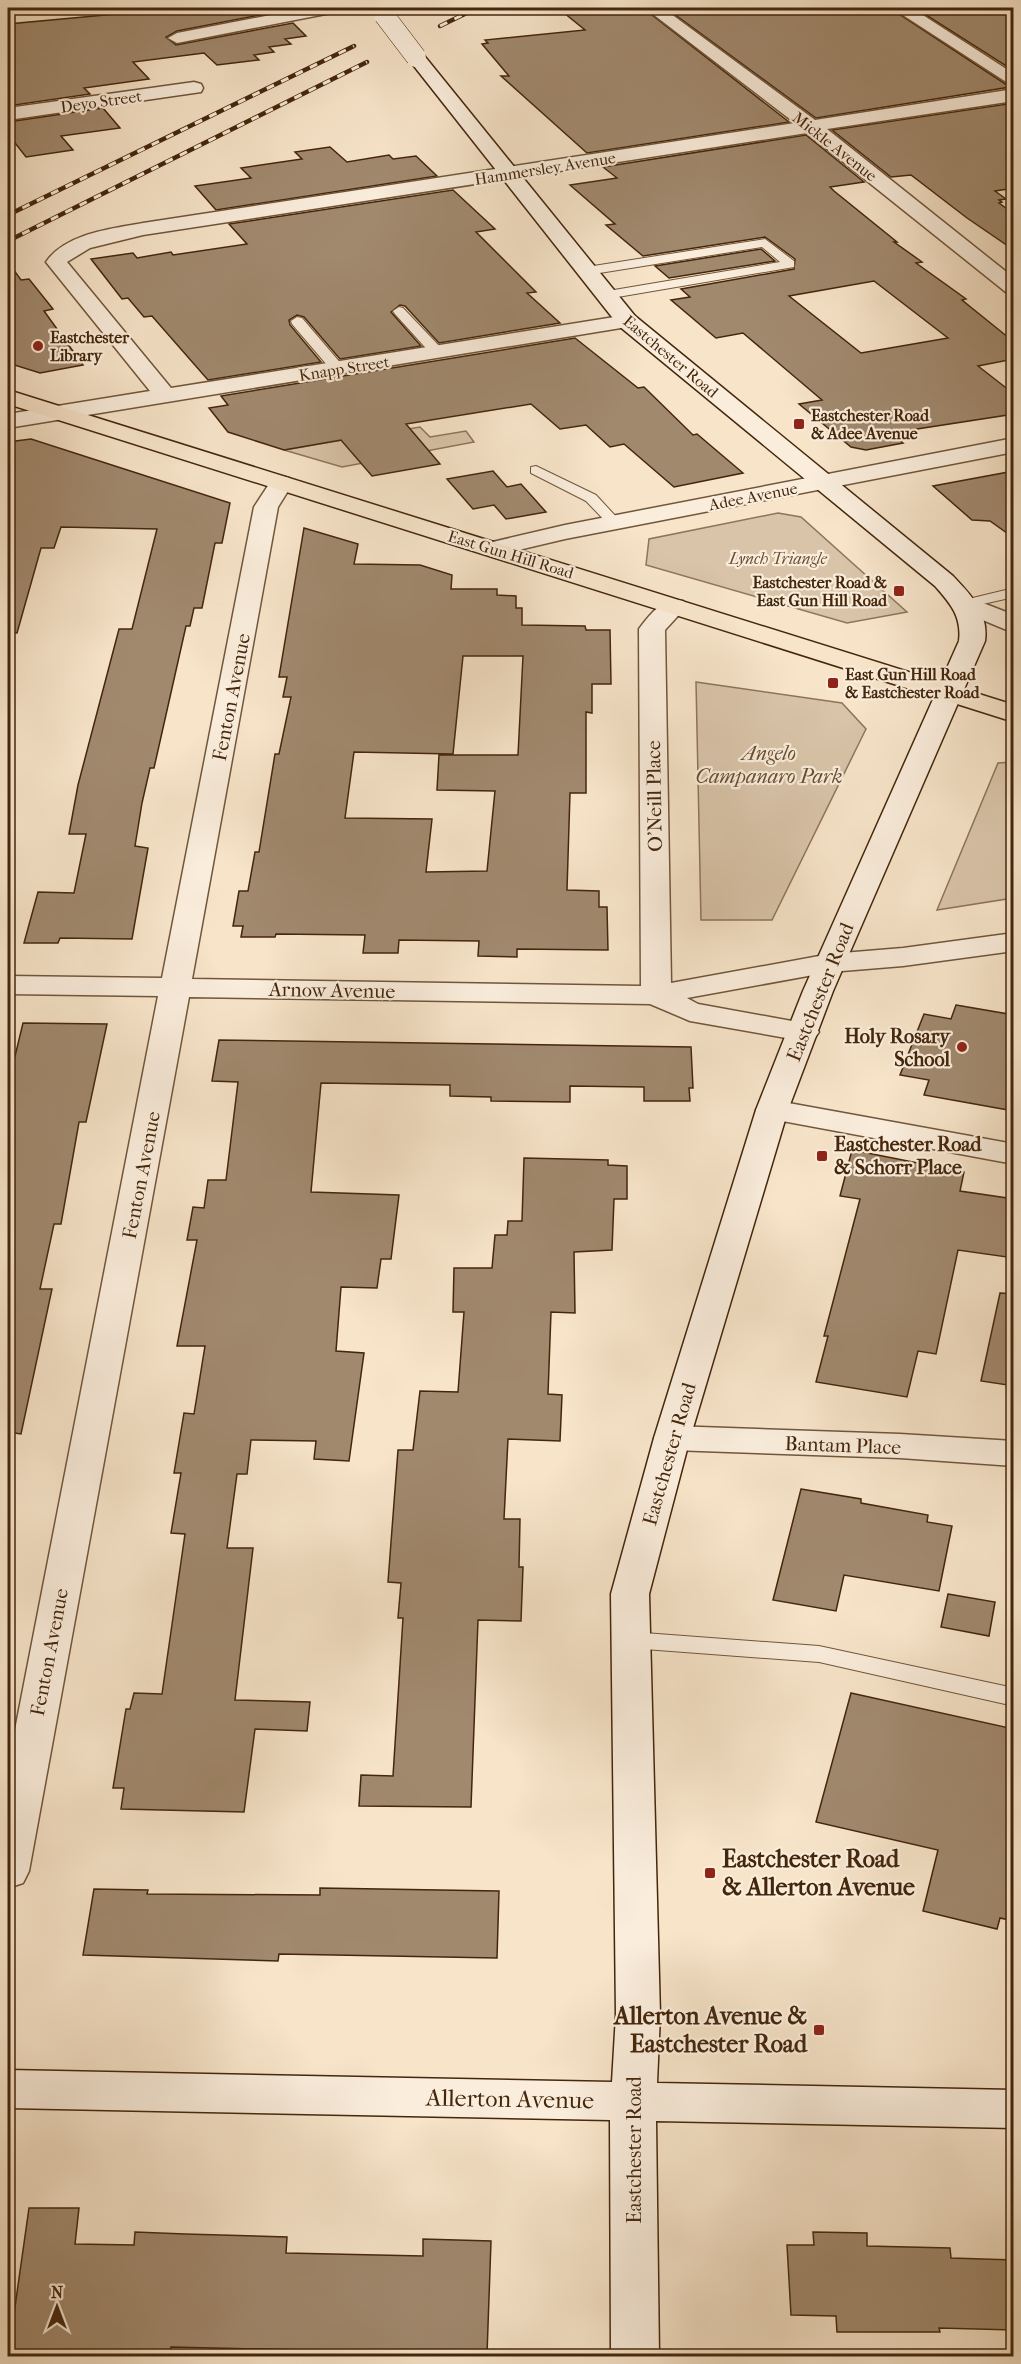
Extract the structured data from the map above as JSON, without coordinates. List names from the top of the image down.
{
  "streets": {
    "main road": ["East Gun Hill Road"],
    "street": [
      "Deyo Street",
      "Mickle Avenue",
      "Hammersley Avenue",
      "Eastchester Road",
      "Knapp Street",
      "Adee Avenue",
      "Fenton Avenue",
      "O'Neill Place",
      "Arnow Avenue",
      "Bantam Place",
      "Allerton Avenue"
    ]
  },
  "crossings": [
    ["Mickle Avenue", "Hammersley Avenue"],
    ["Hammersley Avenue", "Eastchester Road"],
    ["Hammersley Avenue", "Knapp Street"],
    ["Eastchester Road", "Knapp Street"],
    ["Eastchester Road", "Adee Avenue"],
    ["Eastchester Road", "East Gun Hill Road"],
    ["Eastchester Road", "Arnow Avenue"],
    ["Eastchester Road", "Bantam Place"],
    ["Eastchester Road", "Allerton Avenue"],
    ["Knapp Street", "East Gun Hill Road"],
    ["Adee Avenue", "East Gun Hill Road"],
    ["East Gun Hill Road", "Fenton Avenue"],
    ["East Gun Hill Road", "O'Neill Place"],
    ["Fenton Avenue", "Arnow Avenue"],
    ["O'Neill Place", "Arnow Avenue"]
  ],
  "parks": ["Lynch Triangle", "Angelo Campanaro Park"],
  "places": {
    "other": ["Eastchester Library", "Holy Rosary School"],
    "transit": [
      "Eastchester Road & Adee Avenue",
      "Eastchester Road & East Gun Hill Road",
      "East Gun Hill Road & Eastchester Road",
      "Eastchester Road & Schorr Place",
      "Eastchester Road & Allerton Avenue",
      "Allerton Avenue & Eastchester Road"
    ]
  },
  "north": "top"
}
